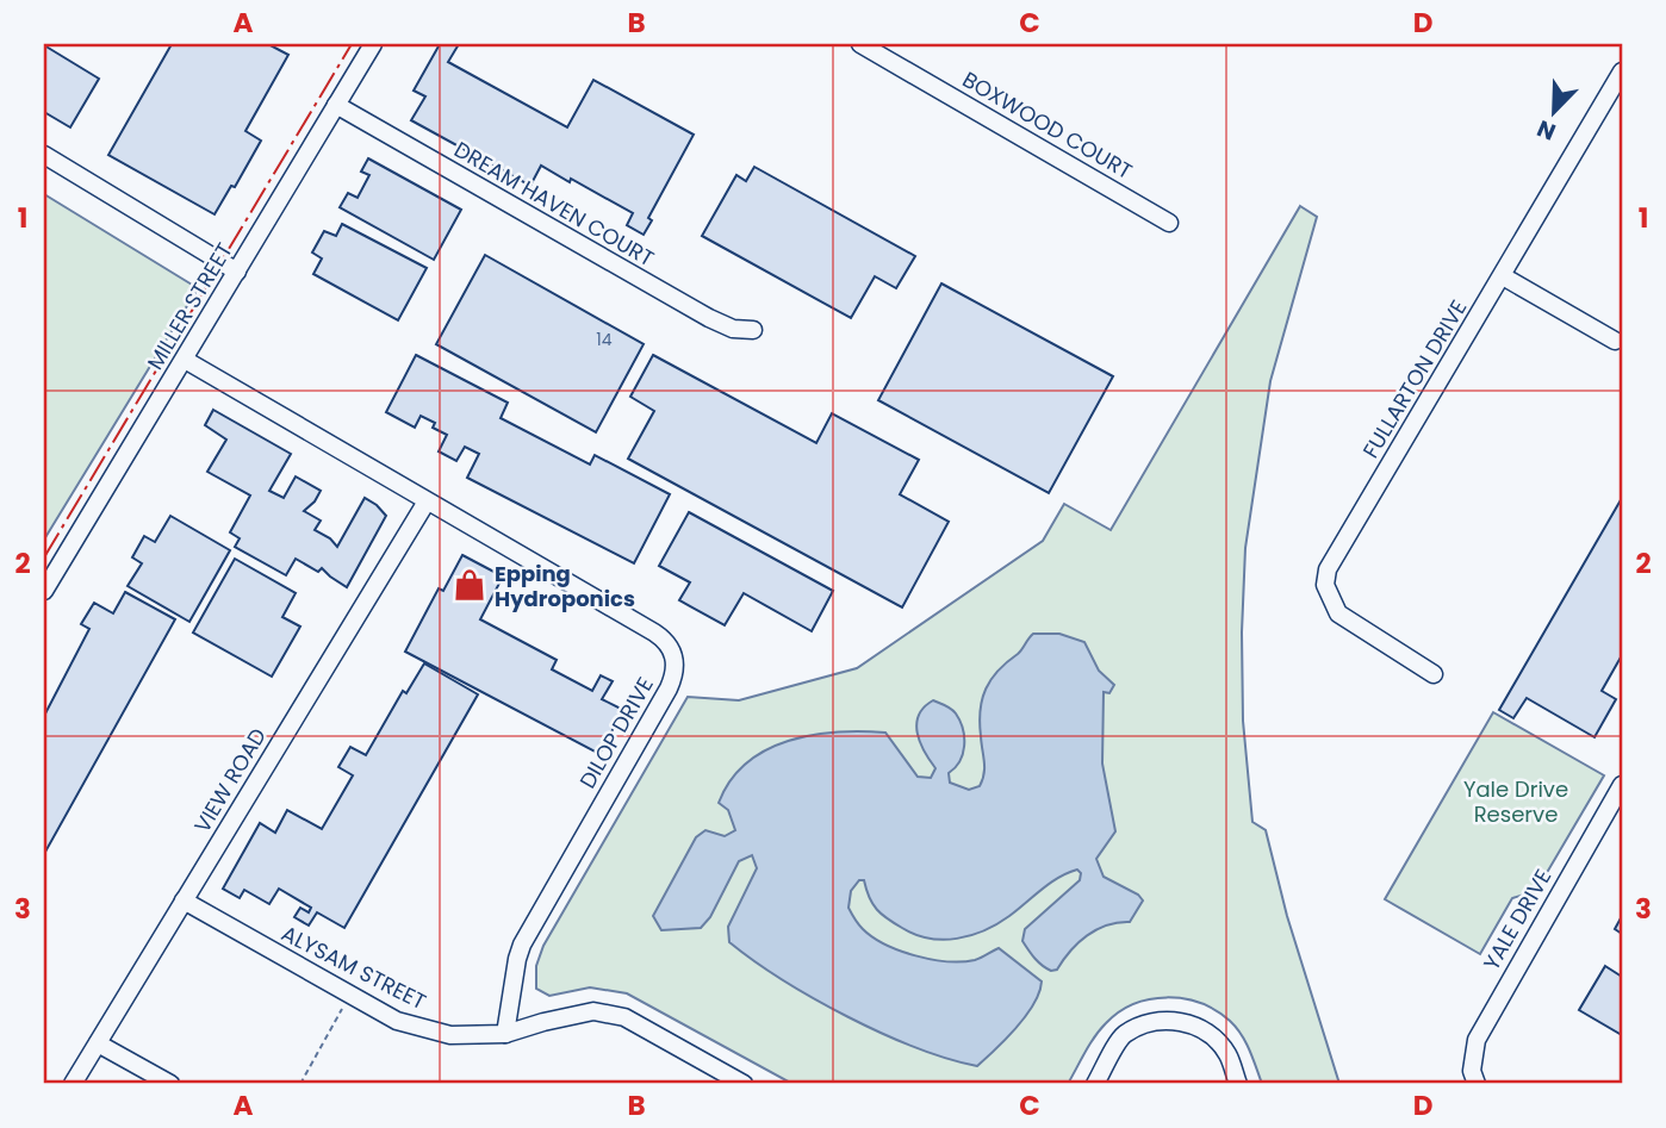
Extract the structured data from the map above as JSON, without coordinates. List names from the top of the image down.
{
  "streets": {
    "street": [
      "BOXWOOD COURT",
      "DREAM HAVEN COURT",
      "MILLER STREET",
      "FULLARTON DRIVE",
      "DILOP DRIVE",
      "VIEW ROAD",
      "YALE DRIVE",
      "ALYSAM STREET"
    ]
  },
  "crossings": [
    ["DREAM HAVEN COURT", "MILLER STREET"],
    ["MILLER STREET", "DILOP DRIVE"],
    ["DILOP DRIVE", "VIEW ROAD"],
    ["DILOP DRIVE", "ALYSAM STREET"],
    ["VIEW ROAD", "ALYSAM STREET"]
  ],
  "parks": ["Yale Drive Reserve"],
  "places": {
    "shop": ["Epping Hydroponics"]
  },
  "house_numbers": ["14"],
  "north": "bottom left",
  "grid": {
    "columns": [
      "A",
      "B",
      "C",
      "D"
    ],
    "rows": ["1", "2", "3"]
  }
}
